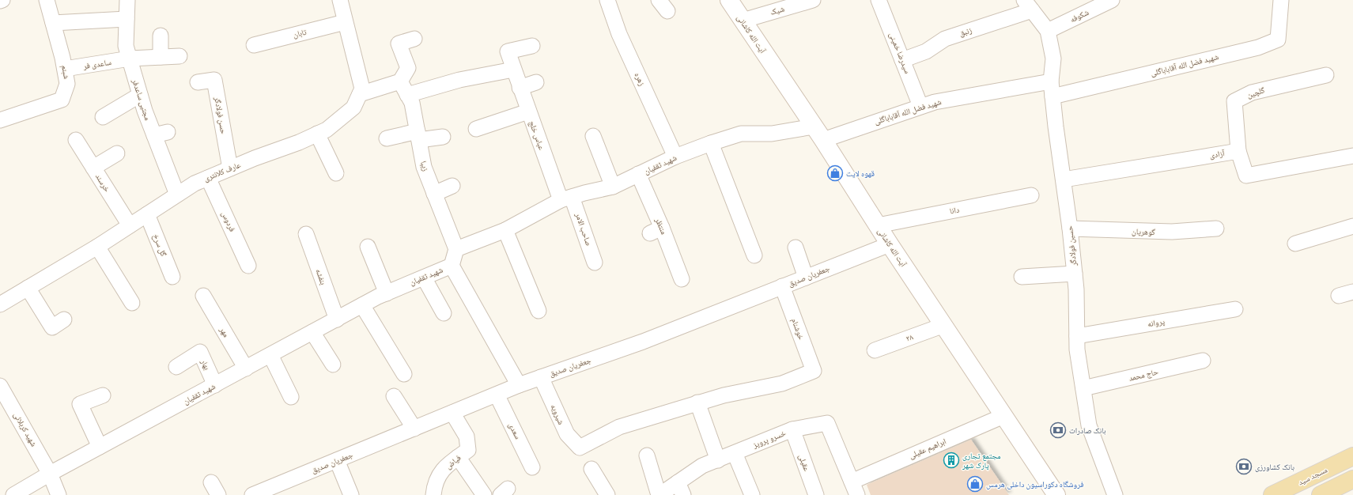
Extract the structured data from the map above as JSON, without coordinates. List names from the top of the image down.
{
  "streets": {
    "main road": ["آیت الله کاشانی", "مسجد سید"],
    "street": [
      "شیک",
      "شکوفه",
      "زنبق",
      "تابان",
      "سیدرضا خمینی",
      "ساعدی فر",
      "شهید فضل الله آقاباباگلی",
      "شبنم",
      "زهره",
      "گلچین",
      "مجتبی ساعدفر",
      "حسن فولادگر",
      "عباس خلج",
      "آزادی",
      "شهید ثقفیان",
      "زیبا",
      "عارف کلانتری",
      "خرسند",
      "دانا",
      "فردوس",
      "منتظر",
      "صاحب الامر",
      "گوهریان",
      "گل سرخ",
      "حسین فولادگر",
      "جعفریان صدیق",
      "بنفشه",
      "پروانه",
      "خوشنام",
      "مهر",
      "۲۸",
      "بهار",
      "حاج محمد",
      "شیرویه",
      "شهید کربلائی",
      "سعدی",
      "خسرو پرویز",
      "ابراهیم عقیلی",
      "فیاض",
      "عقیلی"
    ]
  },
  "crossings": [
    ["شیک", "آیت الله کاشانی"],
    ["شکوفه", "حسین فولادگر"],
    ["زنبق", "سیدرضا خمینی"],
    ["زنبق", "حسین فولادگر"],
    ["تابان", "عارف کلانتری"],
    ["آیت الله کاشانی", "شهید فضل الله آقاباباگلی"],
    ["آیت الله کاشانی", "شهید ثقفیان"],
    ["آیت الله کاشانی", "دانا"],
    ["آیت الله کاشانی", "جعفریان صدیق"],
    ["آیت الله کاشانی", "۲۸"],
    ["آیت الله کاشانی", "ابراهیم عقیلی"],
    ["سیدرضا خمینی", "شهید فضل الله آقاباباگلی"],
    ["ساعدی فر", "شبنم"],
    ["ساعدی فر", "مجتبی ساعدفر"],
    ["شهید فضل الله آقاباباگلی", "شهید ثقفیان"],
    ["شهید فضل الله آقاباباگلی", "حسین فولادگر"],
    ["زهره", "شهید ثقفیان"],
    ["گلچین", "آزادی"],
    ["مجتبی ساعدفر", "عارف کلانتری"],
    ["حسن فولادگر", "عارف کلانتری"],
    ["عباس خلج", "شهید ثقفیان"],
    ["عباس خلج", "صاحب الامر"],
    ["آزادی", "حسین فولادگر"],
    ["شهید ثقفیان", "زیبا"],
    ["شهید ثقفیان", "منتظر"],
    ["شهید ثقفیان", "صاحب الامر"],
    ["شهید ثقفیان", "بنفشه"],
    ["شهید ثقفیان", "مهر"],
    ["شهید ثقفیان", "بهار"],
    ["شهید ثقفیان", "شهید کربلائی"],
    ["عارف کلانتری", "خرسند"],
    ["عارف کلانتری", "فردوس"],
    ["عارف کلانتری", "گل سرخ"],
    ["گوهریان", "حسین فولادگر"],
    ["حسین فولادگر", "پروانه"],
    ["حسین فولادگر", "حاج محمد"],
    ["جعفریان صدیق", "خوشنام"],
    ["جعفریان صدیق", "شیرویه"],
    ["جعفریان صدیق", "سعدی"],
    ["جعفریان صدیق", "فیاض"],
    ["خوشنام", "شیرویه"],
    ["خسرو پرویز", "ابراهیم عقیلی"],
    ["خسرو پرویز", "عقیلی"]
  ],
  "places": {
    "shop": ["قهوه لایت", "فروشگاه دکوراسیون داخلی هرمس"],
    "bank": ["بانک صادرات", "بانک کشاورزی"],
    "building": ["مجتمع تجاری پارک شهر"]
  }
}
